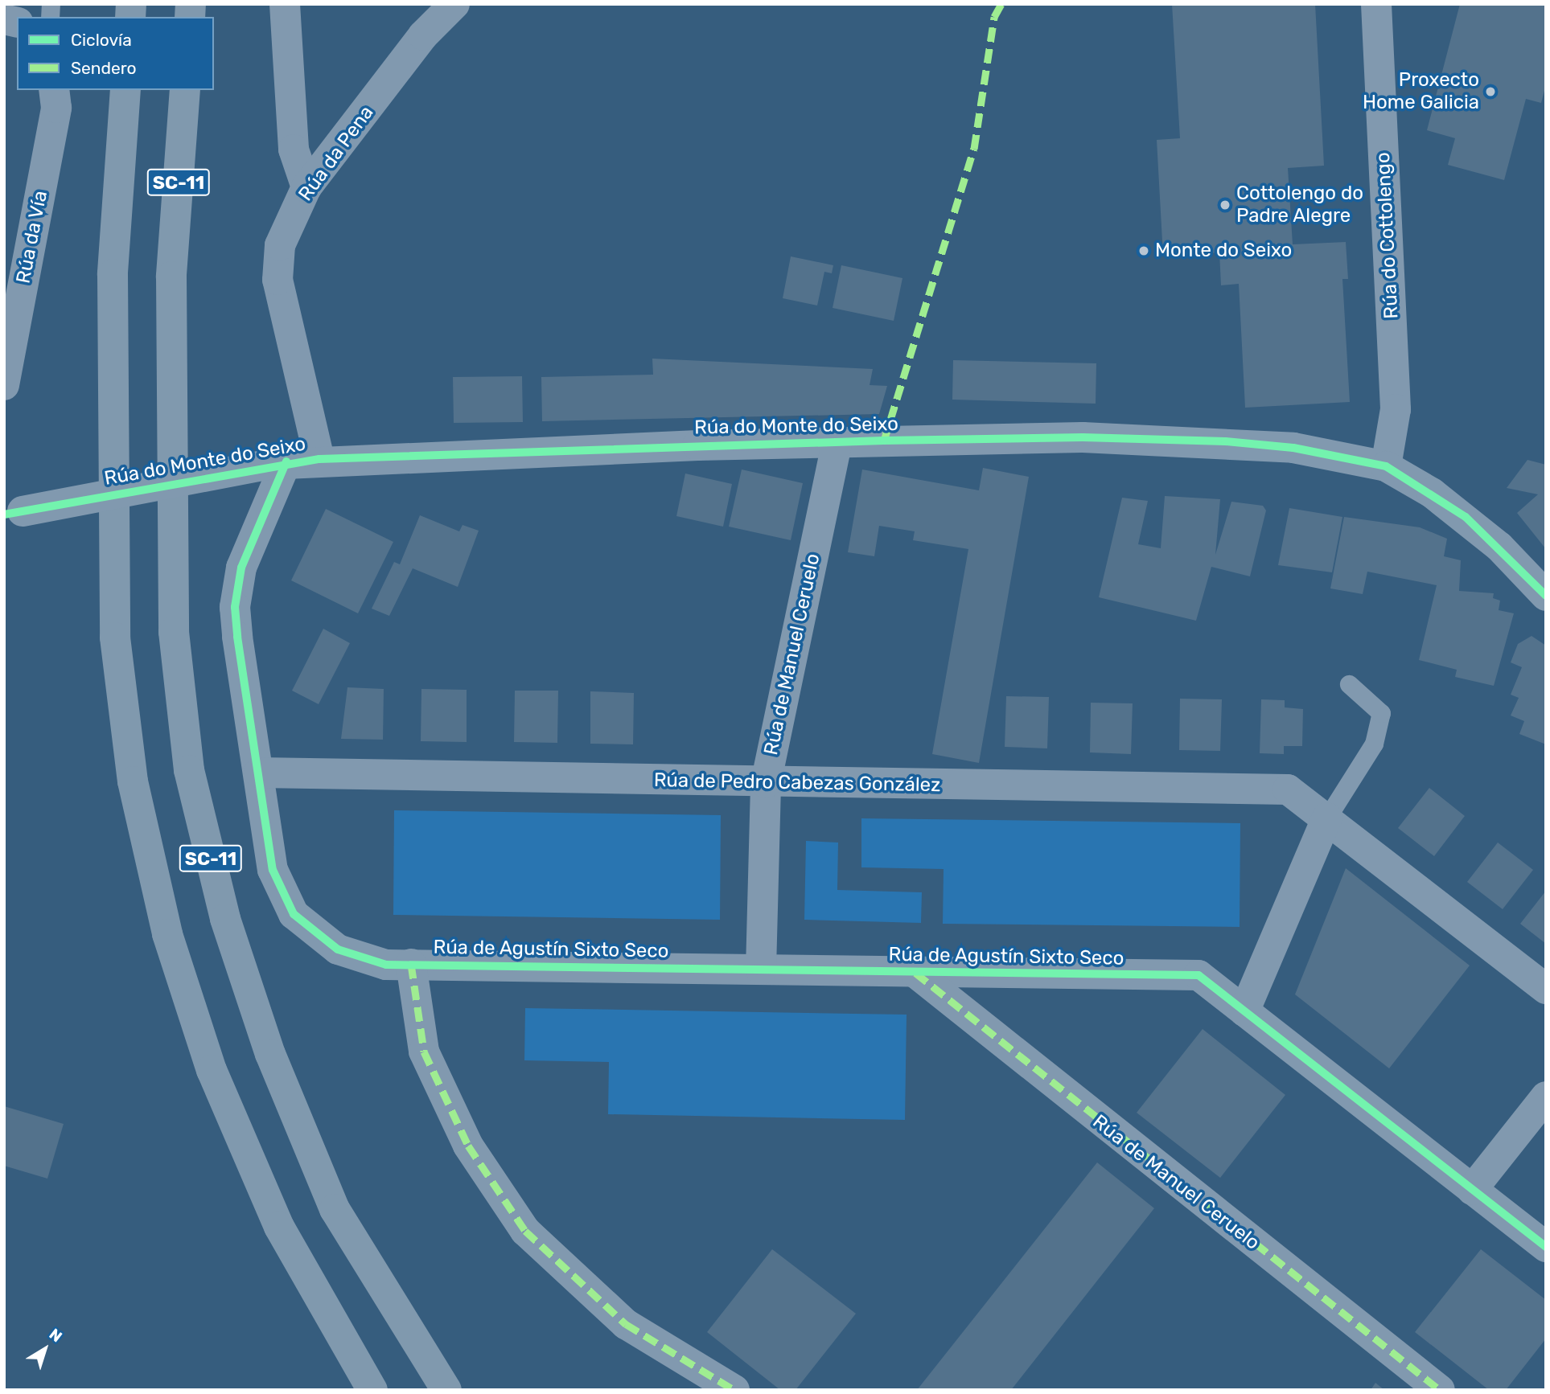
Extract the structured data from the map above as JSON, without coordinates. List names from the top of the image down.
{
  "streets": {
    "highway": ["SC-11"],
    "street": [
      "Rúa da Pena",
      "Rúa do Cottolengo",
      "Rúa da Vía",
      "Rúa do Monte do Seixo",
      "Rúa de Manuel Ceruelo",
      "Rúa de Pedro Cabezas González",
      "Rúa de Agustín Sixto Seco"
    ]
  },
  "crossings": [
    ["Rúa da Pena", "Rúa do Monte do Seixo"],
    ["Rúa do Cottolengo", "Rúa do Monte do Seixo"],
    ["Rúa do Monte do Seixo", "Rúa de Manuel Ceruelo"],
    ["Rúa de Manuel Ceruelo", "Rúa de Pedro Cabezas González"],
    ["Rúa de Manuel Ceruelo", "Rúa de Agustín Sixto Seco"],
    ["Rúa de Pedro Cabezas González", "Rúa de Agustín Sixto Seco"]
  ],
  "places": ["Proxecto Home Galicia", "Cottolengo do Padre Alegre", "Monte do Seixo"],
  "legend": ["Ciclovía", "Sendero"],
  "north": "top right"
}
